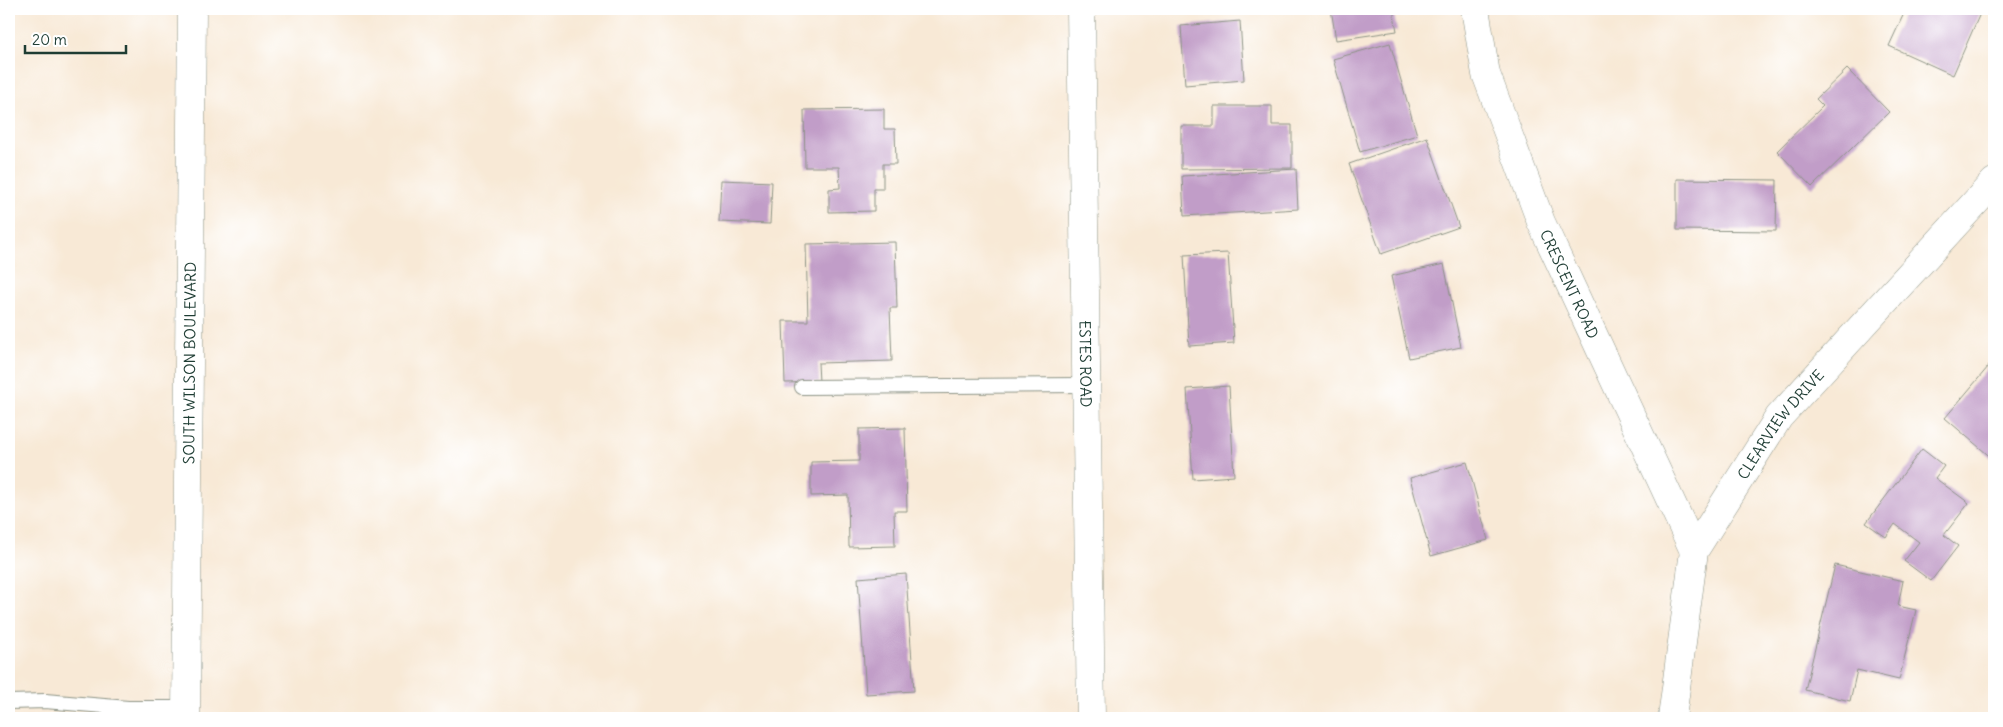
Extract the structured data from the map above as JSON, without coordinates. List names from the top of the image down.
{
  "streets": {
    "street": [
      "CRESCENT ROAD",
      "SOUTH WILSON BOULEVARD",
      "ESTES ROAD",
      "CLEARVIEW DRIVE"
    ]
  },
  "crossings": [
    ["CRESCENT ROAD", "CLEARVIEW DRIVE"]
  ],
  "scale_bar": "20 m"
}
